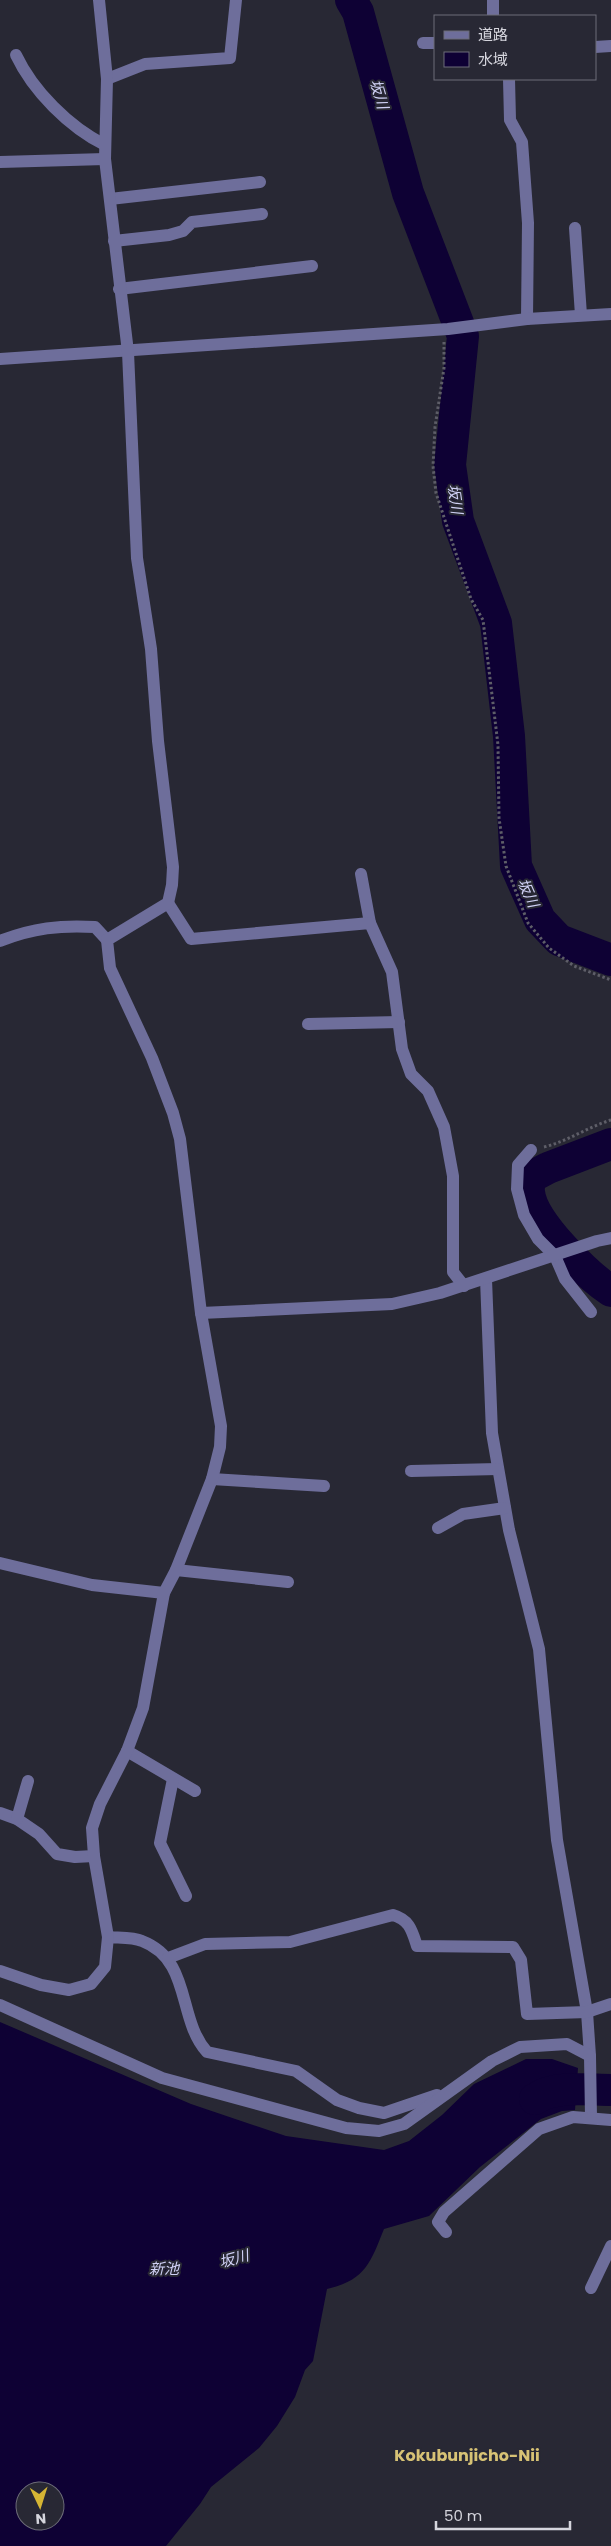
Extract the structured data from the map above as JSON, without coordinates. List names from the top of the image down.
{
  "districts": ["Kokubunjicho-Nii"],
  "water": ["坂川", "新池"],
  "legend": ["道路", "水域"],
  "scale_bar": "50 m",
  "north": "bottom"
}
